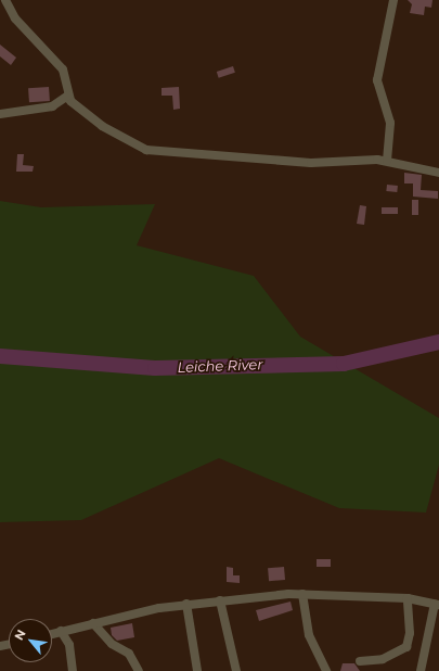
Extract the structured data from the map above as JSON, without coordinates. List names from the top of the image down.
{
  "water": ["Leiche River"],
  "north": "top left"
}
